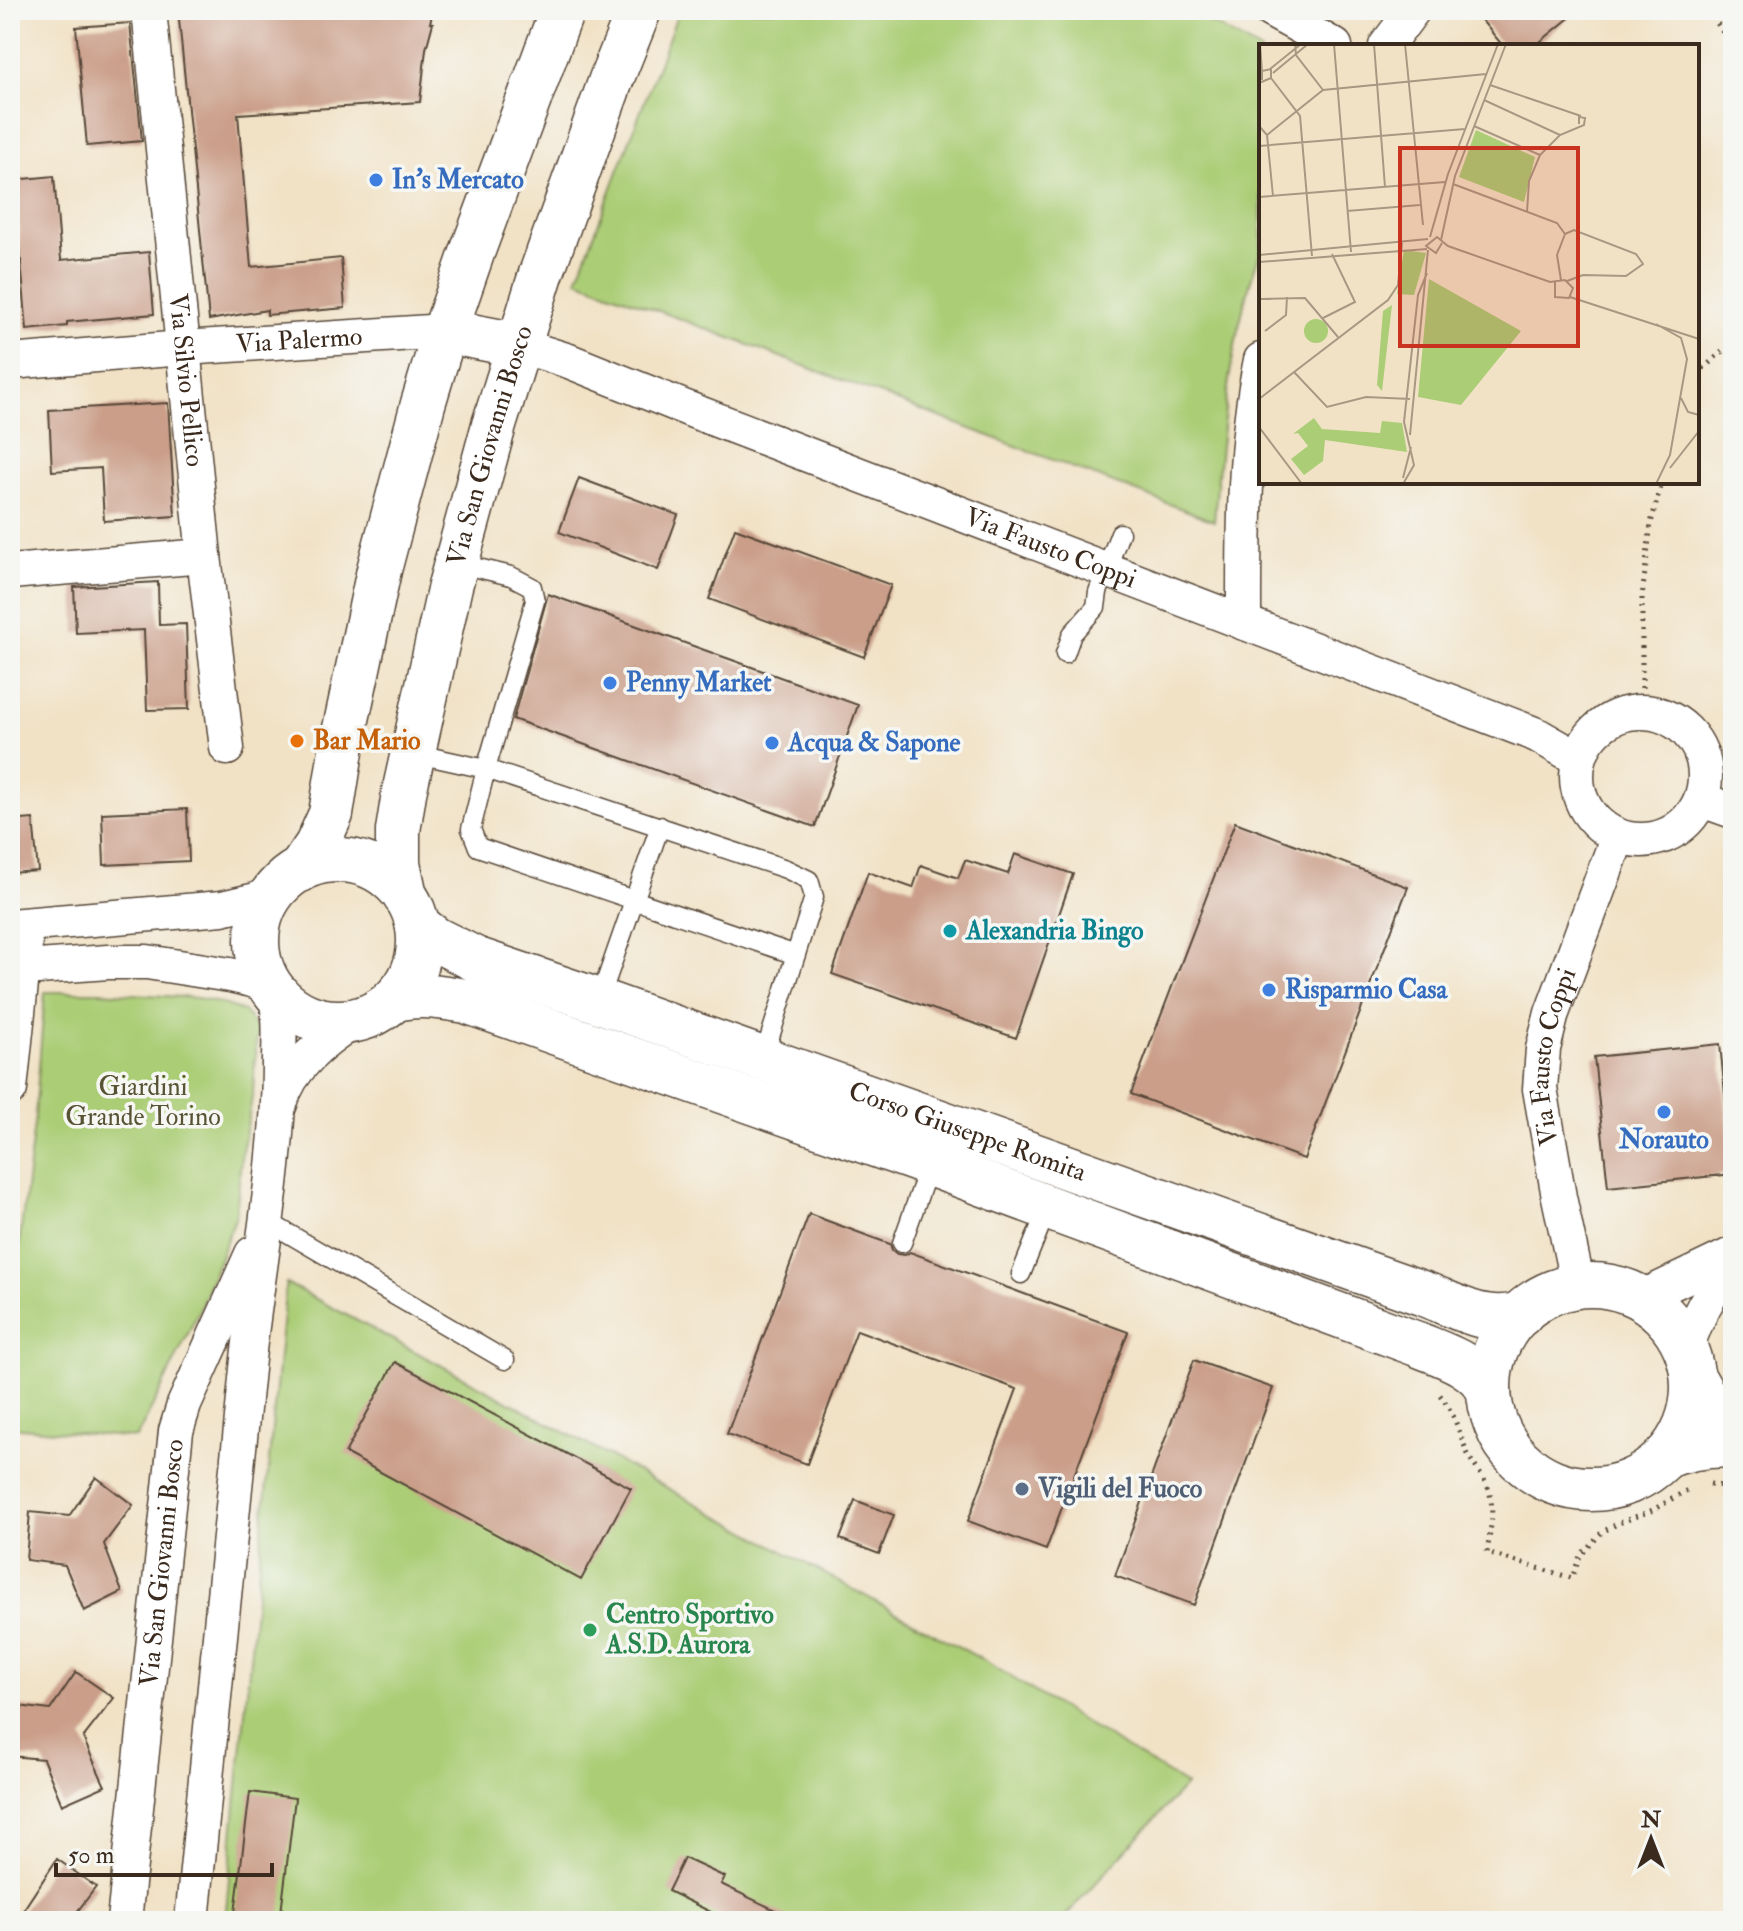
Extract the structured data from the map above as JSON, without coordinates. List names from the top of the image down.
{
  "streets": {
    "main road": ["Via San Giovanni Bosco", "Corso Giuseppe Romita"],
    "street": ["Via Palermo", "Via Silvio Pellico", "Via Fausto Coppi"]
  },
  "crossings": [
    ["Via Palermo", "Via Silvio Pellico"],
    ["Via San Giovanni Bosco", "Via Fausto Coppi"],
    ["Via San Giovanni Bosco", "Corso Giuseppe Romita"],
    ["Via Fausto Coppi", "Corso Giuseppe Romita"]
  ],
  "parks": ["Giardini Grande Torino"],
  "places": [
    "In's Mercato",
    "Penny Market",
    "Bar Mario",
    "Acqua & Sapone",
    "Alexandria Bingo",
    "Risparmio Casa",
    "Norauto",
    "Vigili del Fuoco",
    "Centro Sportivo A.S.D. Aurora"
  ],
  "scale_bar": "50 m",
  "north": "top"
}
